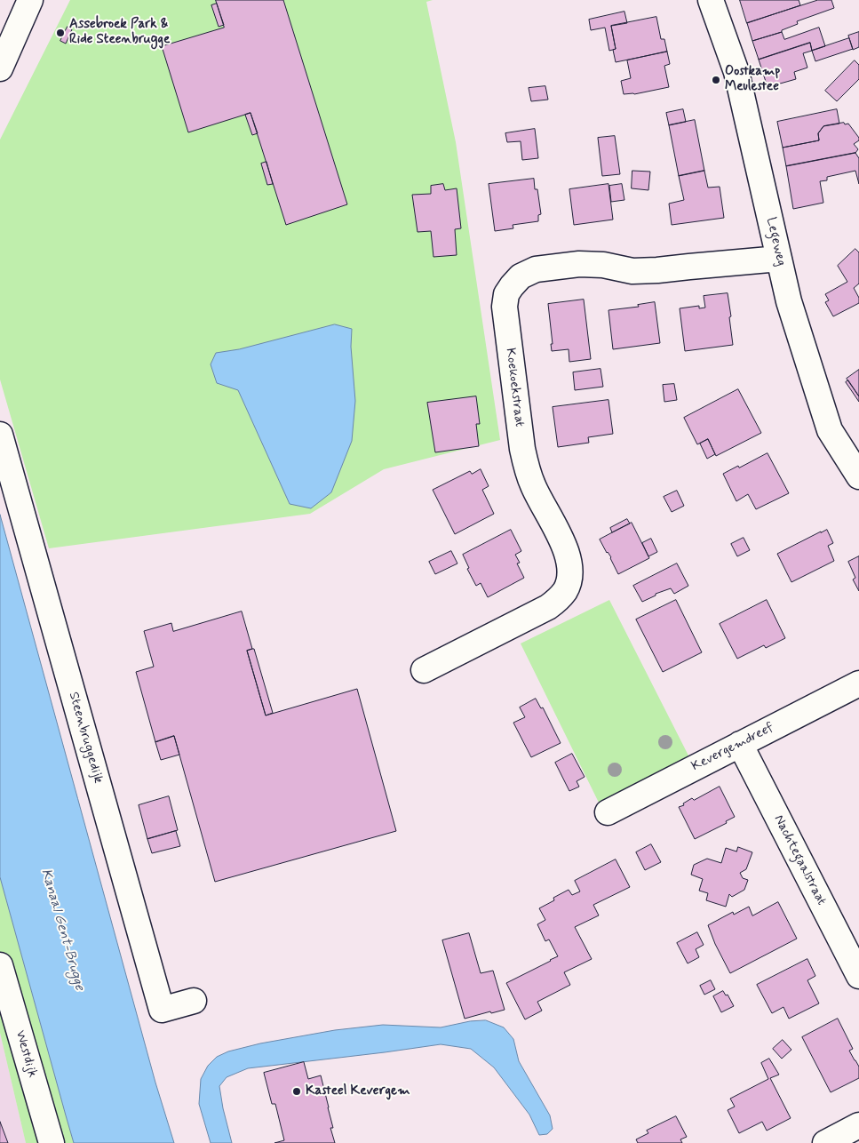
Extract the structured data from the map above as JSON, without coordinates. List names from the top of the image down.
{
  "streets": {
    "street": [
      "Legeweg",
      "Koekoekstraat",
      "Steenbruggedijk",
      "Kevergemdreef",
      "Nachtegaalstraat",
      "Westdijk"
    ]
  },
  "crossings": [
    ["Legeweg", "Koekoekstraat"],
    ["Kevergemdreef", "Nachtegaalstraat"]
  ],
  "water": ["Kanaal Gent-Brugge"],
  "places": ["Assebroek Park & Ride Steenbrugge", "Oostkamp Meulestee", "Kasteel Kevergem"]
}
